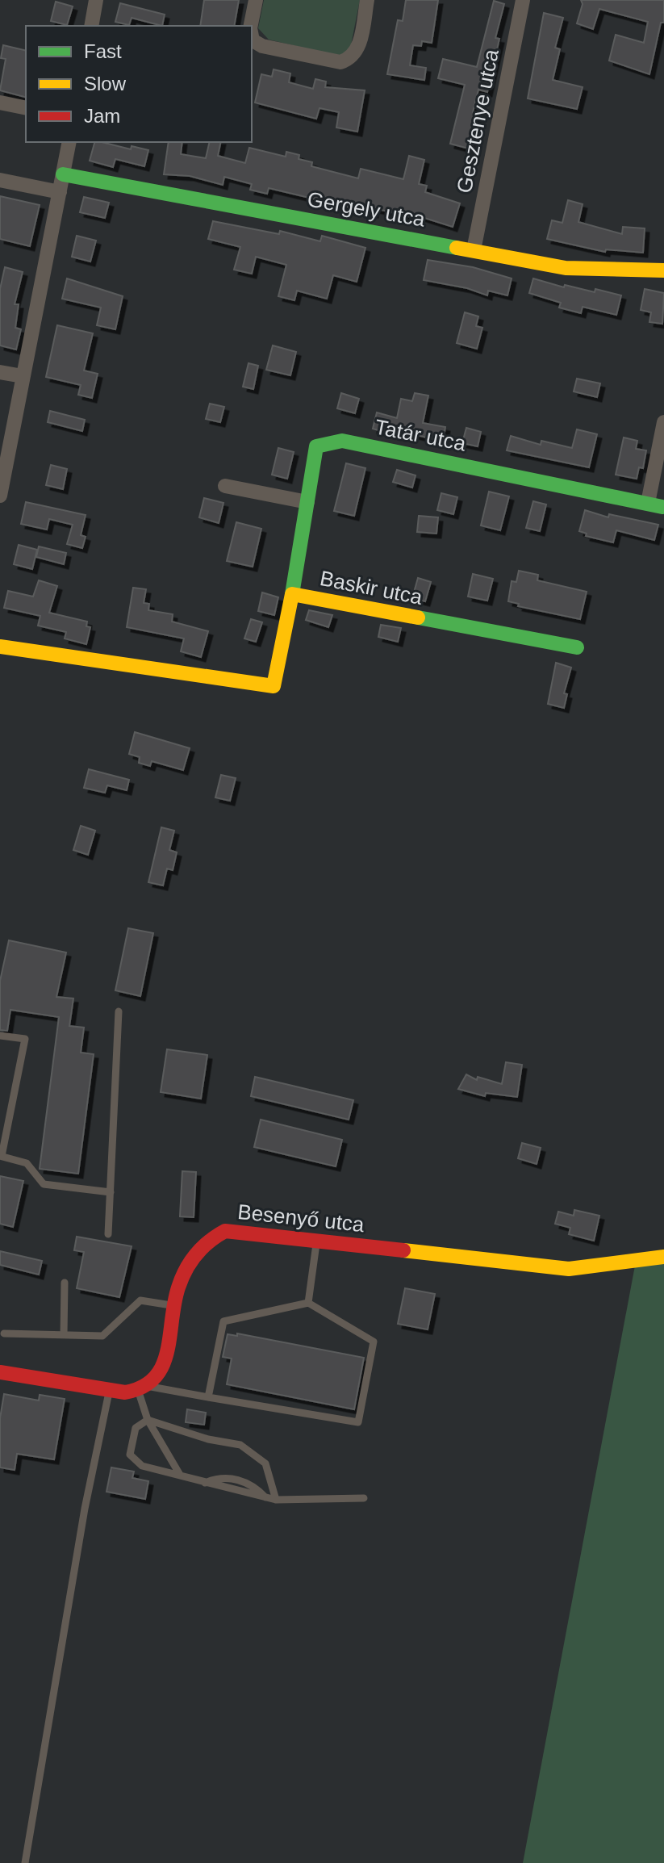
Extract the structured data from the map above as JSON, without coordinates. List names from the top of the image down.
{
  "streets": {
    "street": [
      "Gesztenye utca",
      "Gergely utca",
      "Tatár utca",
      "Baskir utca",
      "Besenyő utca"
    ]
  },
  "crossings": [
    ["Gesztenye utca", "Gergely utca"],
    ["Tatár utca", "Baskir utca"]
  ],
  "legend": ["Fast", "Slow", "Jam"]
}
